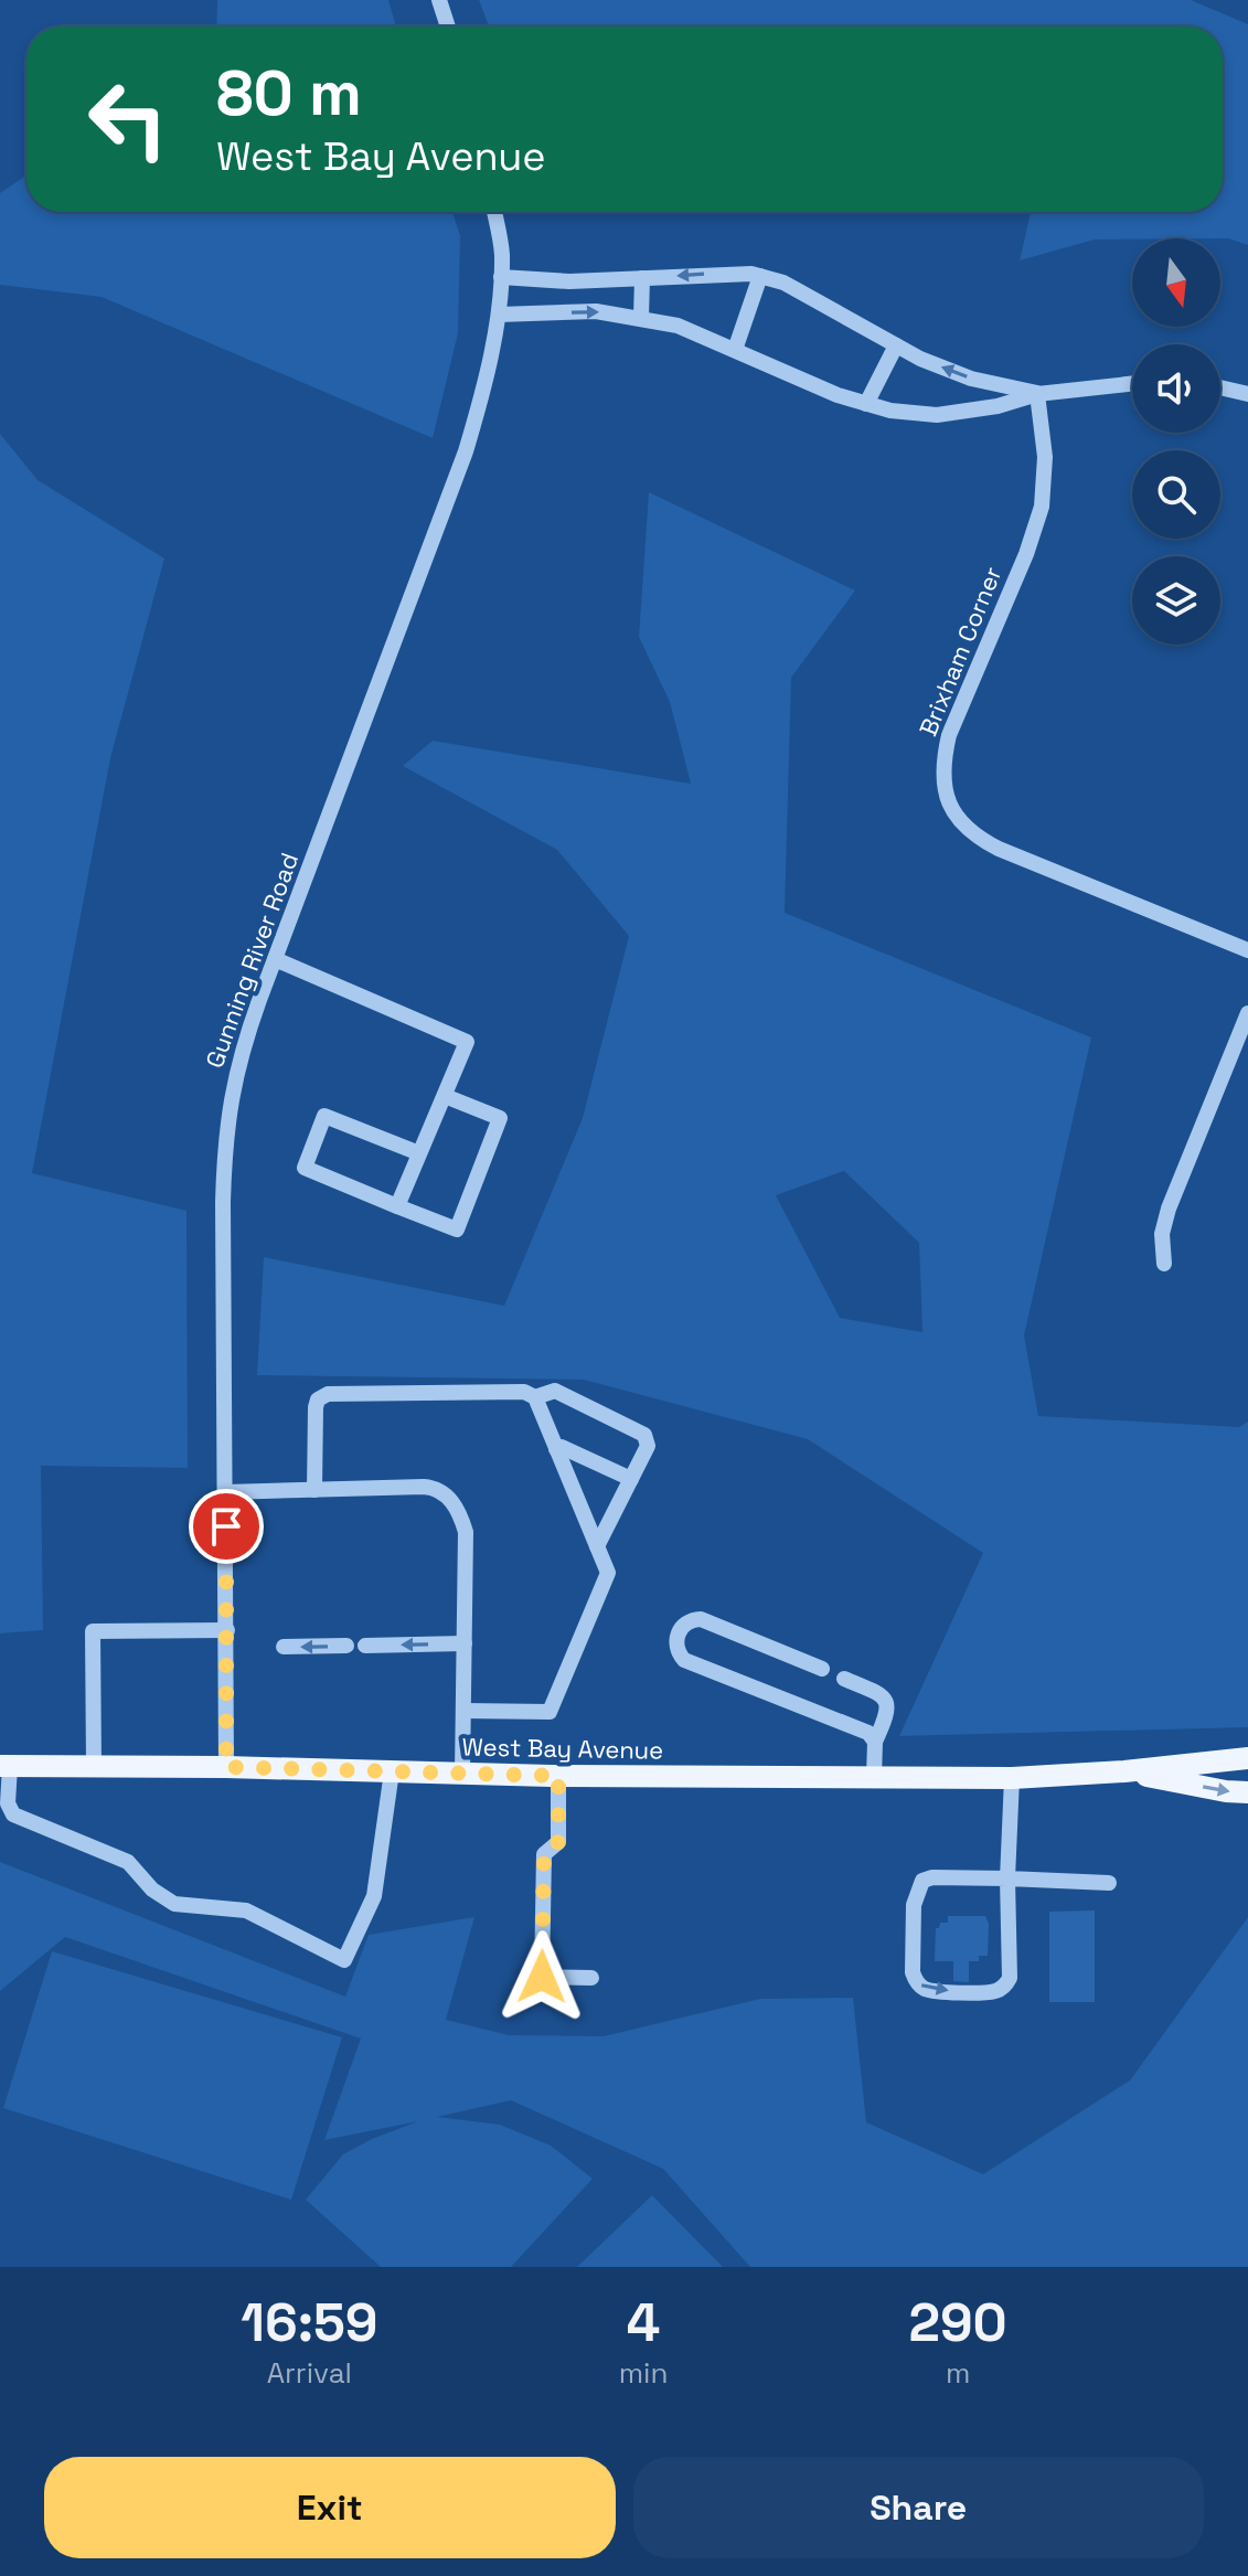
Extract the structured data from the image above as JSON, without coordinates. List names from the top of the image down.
{
  "streets": {
    "main road": ["West Bay Avenue"],
    "street": ["Brixham Corner", "Gunning River Road"]
  },
  "crossings": [
    ["Gunning River Road", "West Bay Avenue"]
  ],
  "north": "bottom",
  "page": {
    "turn": ["80 m", "West Bay Avenue"],
    "eta": [
      "16:59",
      "Arrival",
      "4",
      "min",
      "290",
      "m"
    ],
    "buttons": ["Exit", "Share"]
  }
}
